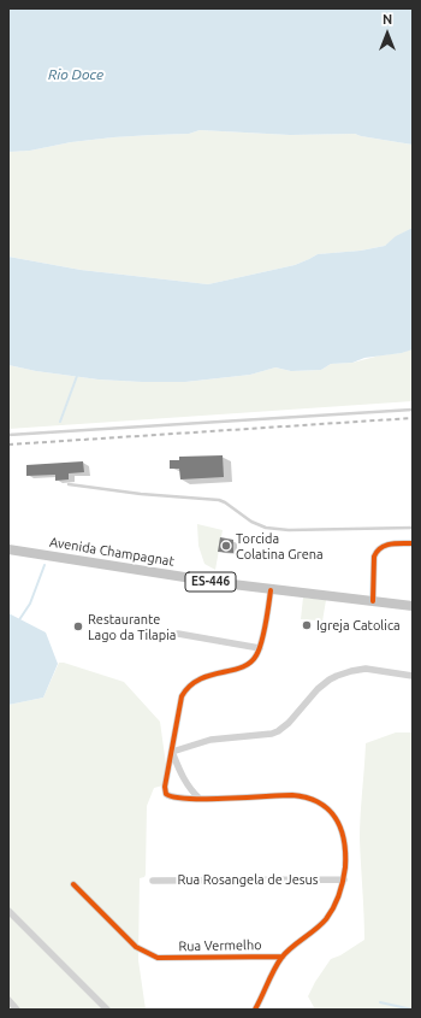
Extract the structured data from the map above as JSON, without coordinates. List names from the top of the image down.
{
  "streets": {
    "main road": ["Avenida Champagnat", "ES-446"],
    "street": ["Rua Rosangela de Jesus", "Rua Vermelho"]
  },
  "water": ["Rio Doce"],
  "places": ["Torcida Colatina Grena", "Igreja Catolica", "Restaurante Lago da Tilapia"],
  "north": "top"
}
